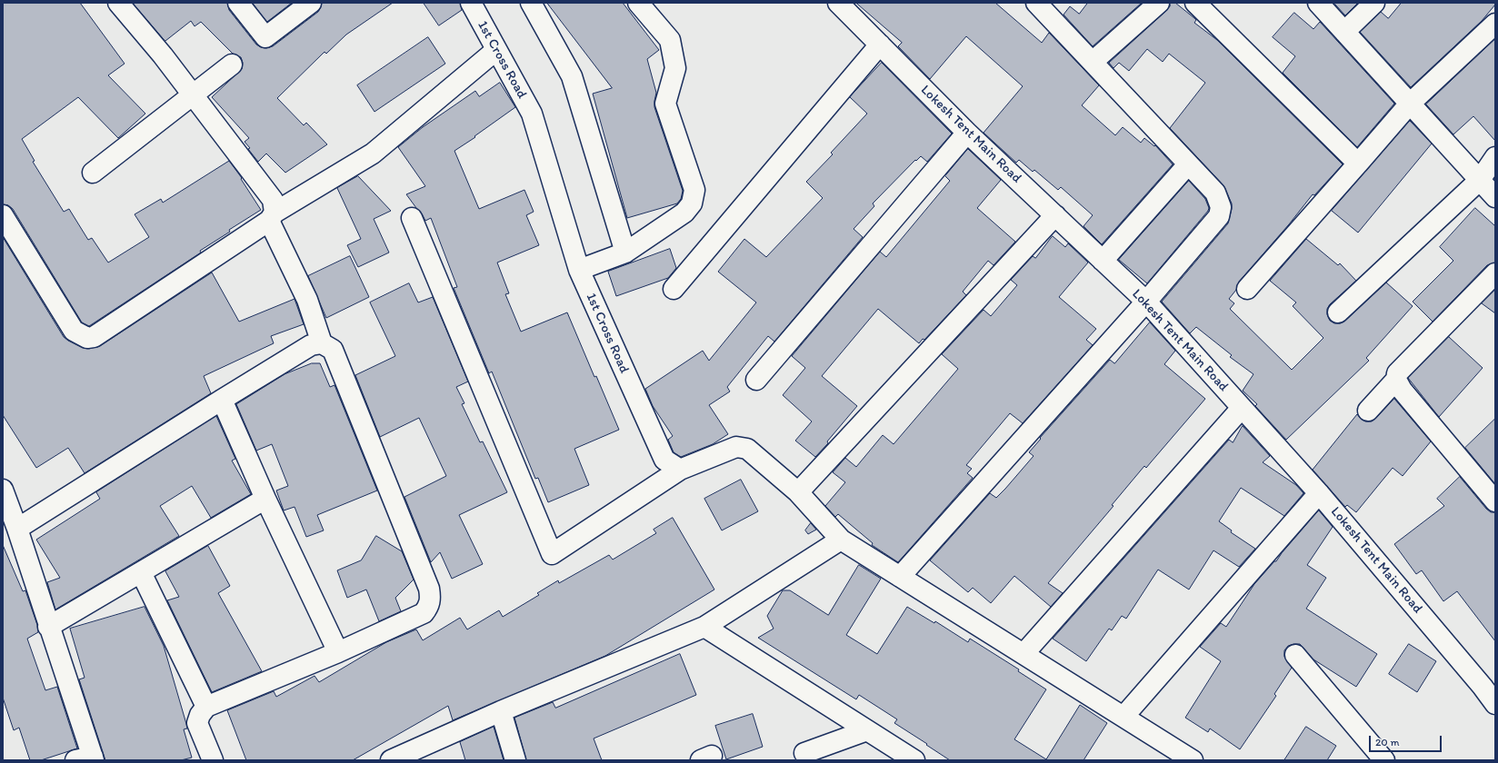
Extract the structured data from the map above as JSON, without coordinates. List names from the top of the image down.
{
  "streets": {
    "street": ["1st Cross Road", "Lokesh Tent Main Road"]
  },
  "scale_bar": "20 m"
}
